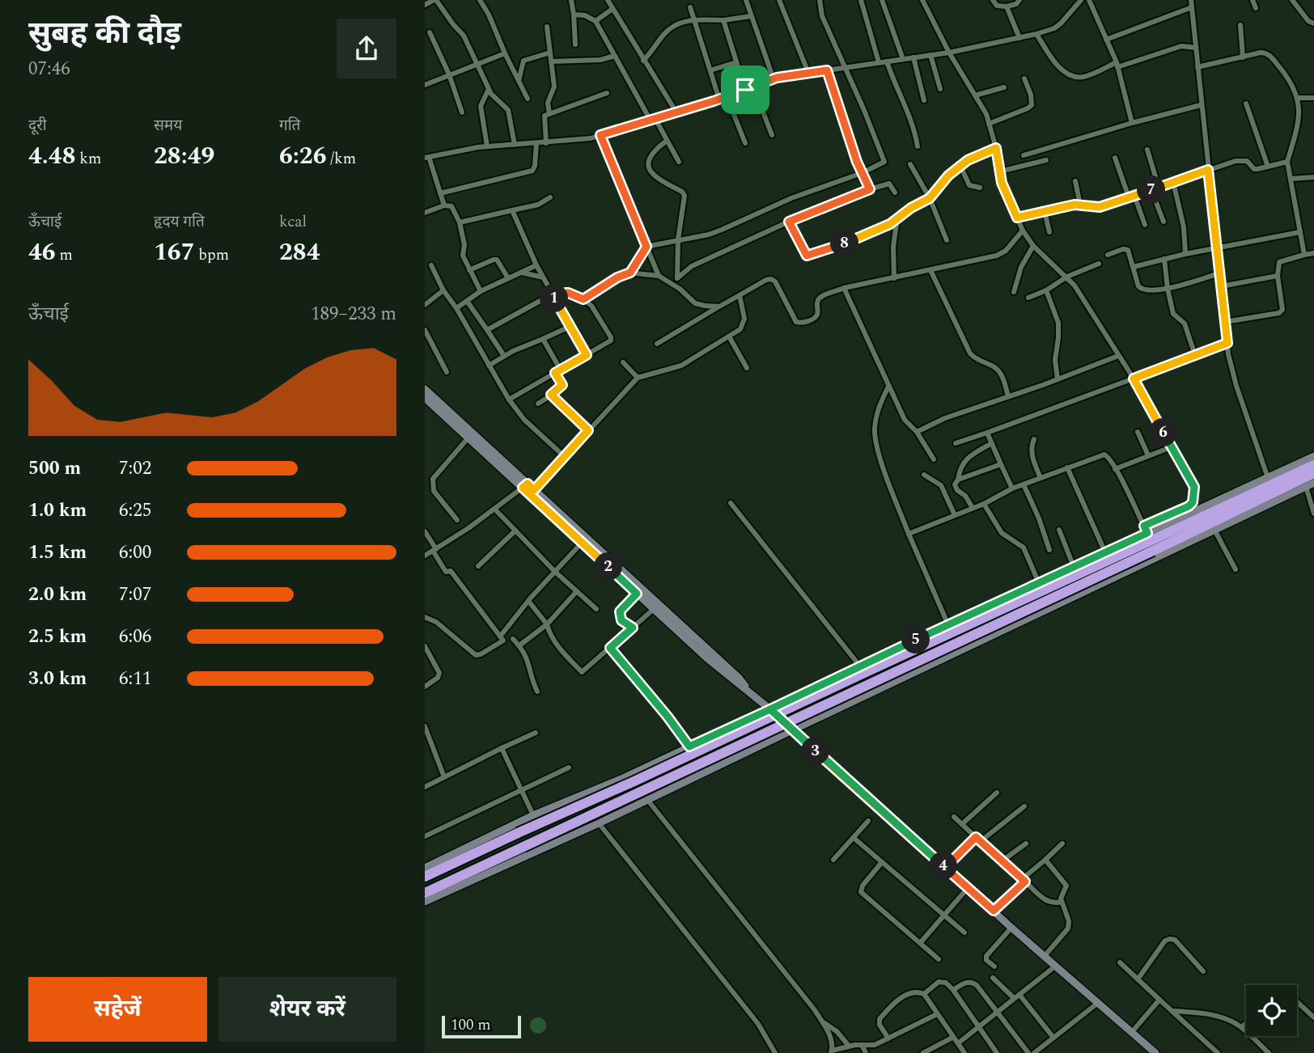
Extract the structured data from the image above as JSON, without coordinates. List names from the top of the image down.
{
  "scale_bar": "100 m",
  "page": {
    "heading": ["सुबह की दौड़", "07:46"],
    "stats": [
      ["दूरी", "4.48 km"],
      ["समय", "28:49"],
      ["गति", "6:26 /km"],
      ["ऊँचाई", "46 m"],
      ["हृदय गति", "167 bpm"],
      ["kcal", "284"]
    ],
    "pins": [
      "7",
      "8",
      "1",
      "6",
      "2",
      "5",
      "3",
      "4"
    ],
    "chart": ["ऊँचाई", "189–233 m"],
    "list": [
      {
        "name": "500 m",
        "note": "7:02"
      },
      {
        "name": "1.0 km",
        "note": "6:25"
      },
      {
        "name": "1.5 km",
        "note": "6:00"
      },
      {
        "name": "2.0 km",
        "note": "7:07"
      },
      {
        "name": "2.5 km",
        "note": "6:06"
      },
      {
        "name": "3.0 km",
        "note": "6:11"
      }
    ],
    "buttons": ["सहेजें", "शेयर करें"],
    "scale": "100 m"
  }
}
